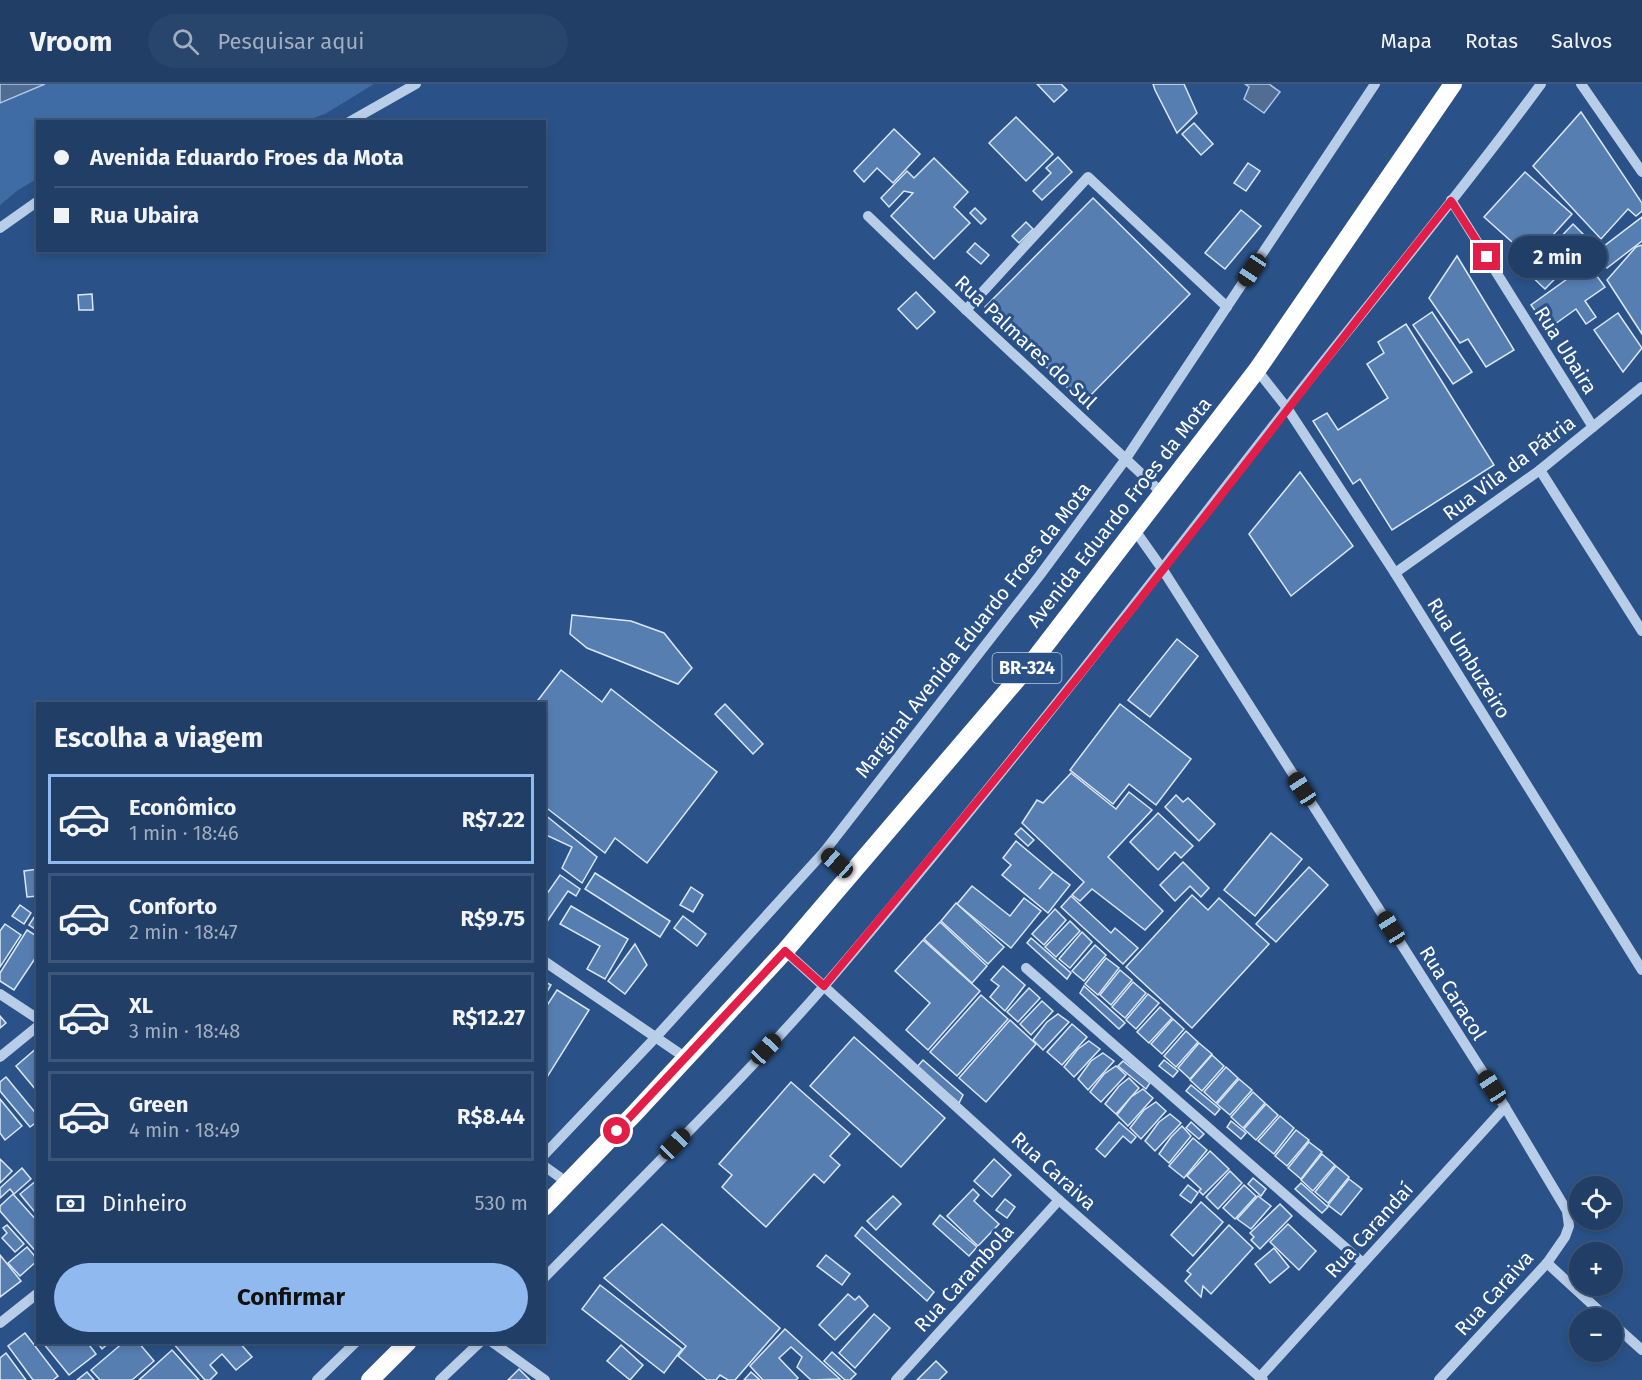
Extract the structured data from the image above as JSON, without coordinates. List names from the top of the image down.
{
  "streets": {
    "highway": ["Avenida Eduardo Froes da Mota", "BR-324"],
    "street": [
      "Rua Palmares do Sul",
      "Rua Ubaira",
      "Rua Vila da Pátria",
      "Marginal Avenida Eduardo Froes da Mota",
      "Rua Umbuzeiro",
      "Rua Caracol",
      "Rua Caraiva",
      "Rua Carandaí",
      "Rua Carambola"
    ]
  },
  "crossings": [
    ["Rua Palmares do Sul", "Avenida Eduardo Froes da Mota"],
    ["Rua Palmares do Sul", "Marginal Avenida Eduardo Froes da Mota"],
    ["Rua Ubaira", "Rua Vila da Pátria"],
    ["Rua Vila da Pátria", "Rua Umbuzeiro"],
    ["Avenida Eduardo Froes da Mota", "Rua Umbuzeiro"],
    ["Avenida Eduardo Froes da Mota", "Rua Caracol"],
    ["Avenida Eduardo Froes da Mota", "Rua Caraiva"],
    ["Rua Caracol", "Rua Caraiva"],
    ["Rua Caracol", "Rua Carandaí"],
    ["Rua Caraiva", "Rua Carandaí"],
    ["Rua Caraiva", "Rua Carambola"]
  ],
  "page": {
    "header": "Vroom",
    "search": "Pesquisar aqui",
    "nav": ["Mapa", "Rotas", "Salvos"],
    "banner": ["Avenida Eduardo Froes da Mota", "Rua Ubaira"],
    "bubble": "2 min",
    "heading": "Escolha a viagem",
    "list": [
      {
        "name": "Econômico",
        "note": "1 min · 18:46",
        "value": "R$7.22"
      },
      {
        "name": "Conforto",
        "note": "2 min · 18:47",
        "value": "R$9.75"
      },
      {
        "name": "XL",
        "note": "3 min · 18:48",
        "value": "R$12.27"
      },
      {
        "name": "Green",
        "note": "4 min · 18:49",
        "value": "R$8.44"
      }
    ],
    "pay": ["Dinheiro", "530 m"],
    "map_buttons": ["+", "−"],
    "buttons": "Confirmar"
  }
}
